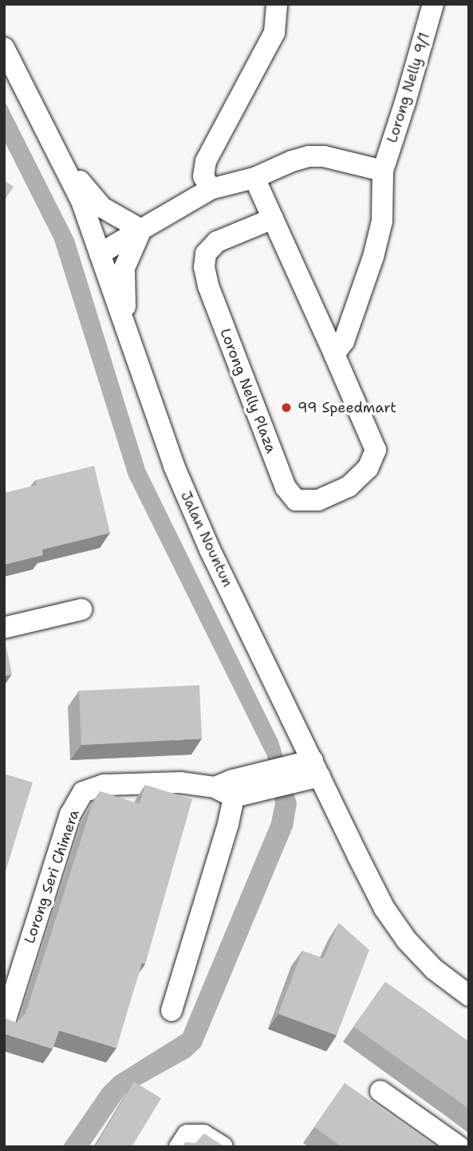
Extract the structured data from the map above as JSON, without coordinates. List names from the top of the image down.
{
  "streets": {
    "street": [
      "Lorong Nelly 9/1",
      "Lorong Nelly Plaza",
      "Jalan Nountun",
      "Lorong Seri Chimera"
    ]
  },
  "crossings": [
    ["Lorong Nelly 9/1", "Lorong Nelly Plaza"],
    ["Jalan Nountun", "Lorong Seri Chimera"]
  ],
  "places": ["99 Speedmart"]
}
